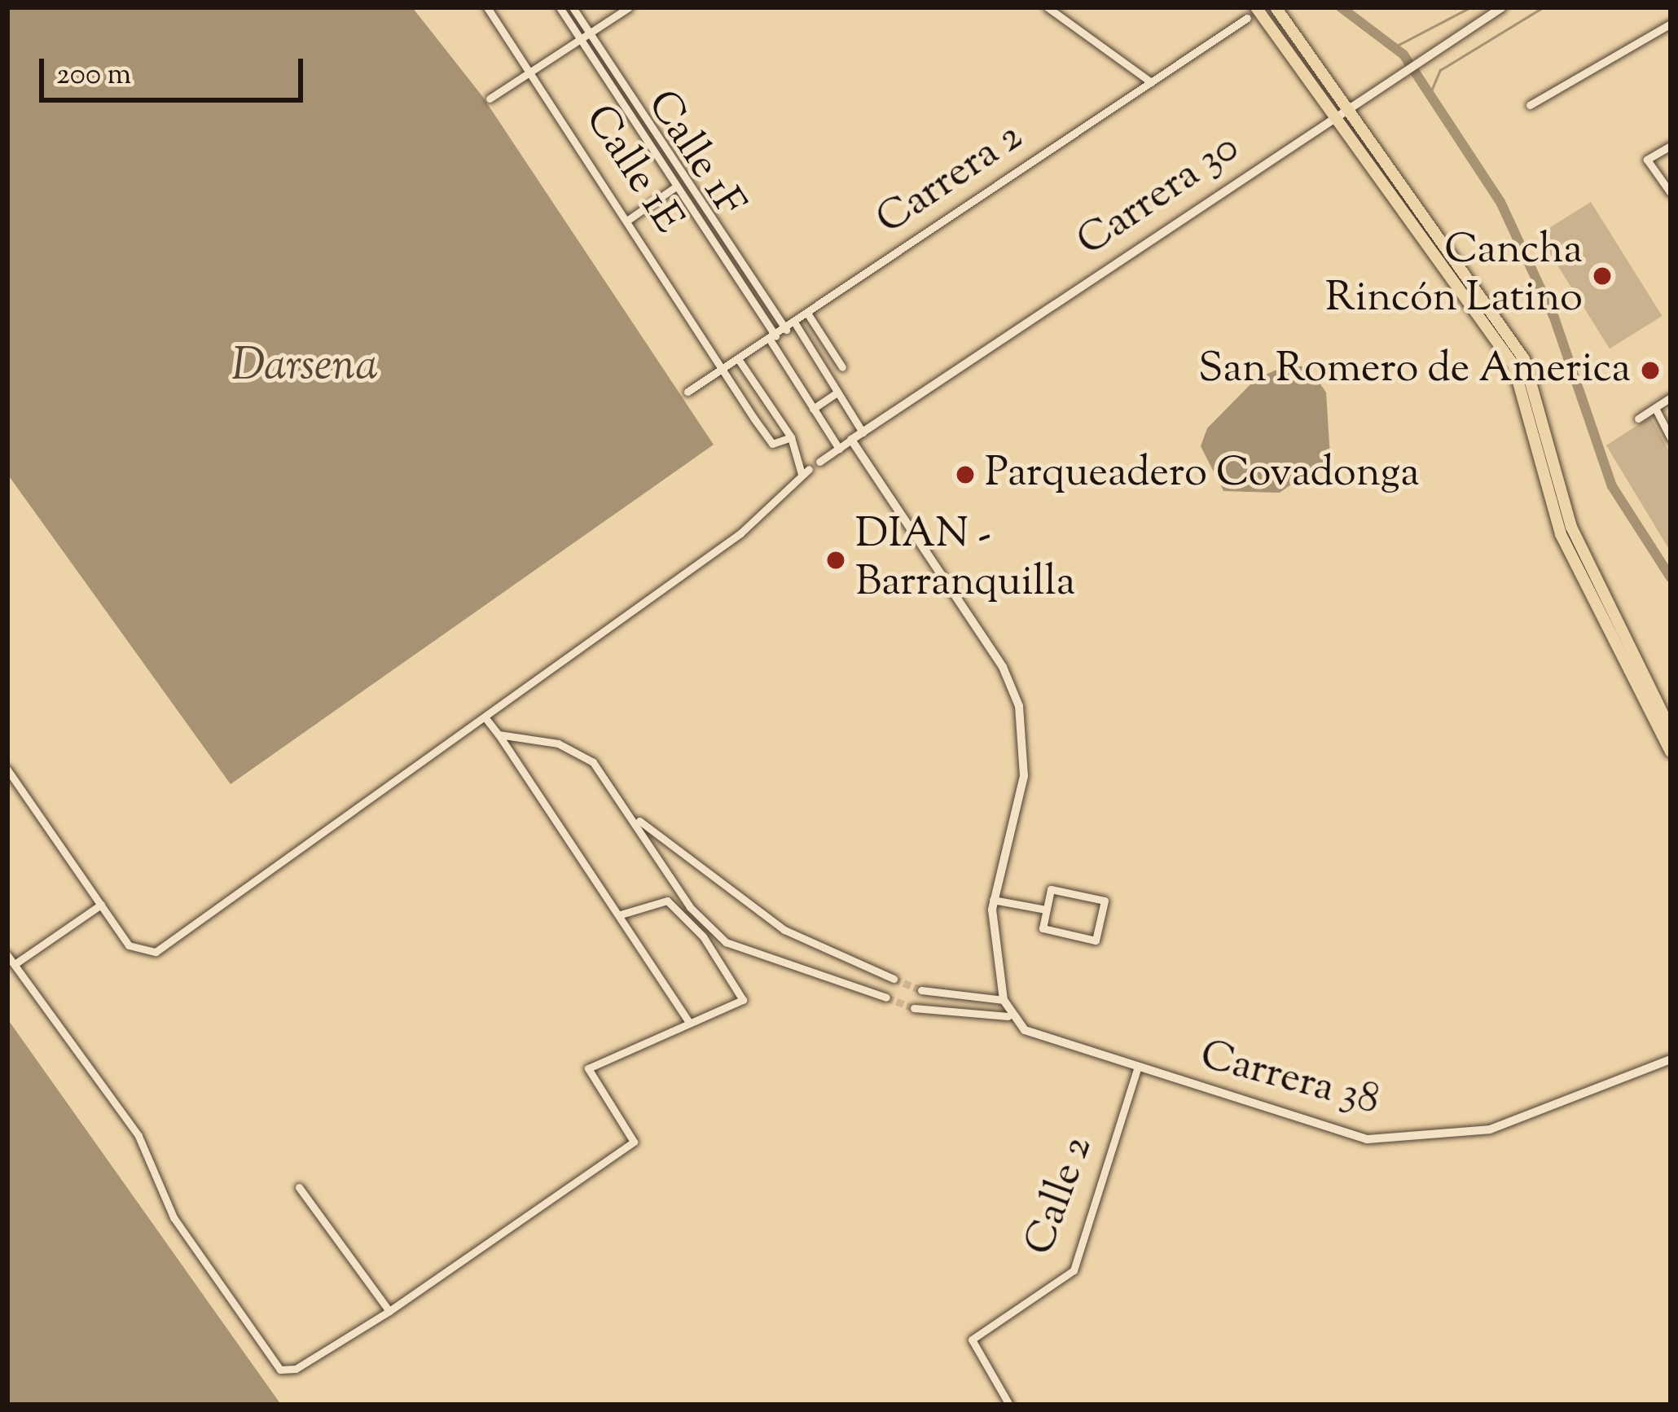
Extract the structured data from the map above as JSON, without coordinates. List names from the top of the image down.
{
  "streets": {
    "street": [
      "Calle 1F",
      "Calle 1E",
      "Carrera 2",
      "Carrera 30",
      "Carrera 38",
      "Calle 2"
    ]
  },
  "crossings": [
    ["Calle 1F", "Carrera 2"],
    ["Calle 1E", "Carrera 2"],
    ["Carrera 38", "Calle 2"]
  ],
  "water": ["Darsena"],
  "places": [
    "Cancha Rincón Latino",
    "San Romero de America",
    "Parqueadero Covadonga",
    "DIAN - Barranquilla"
  ],
  "scale_bar": "200 m"
}
